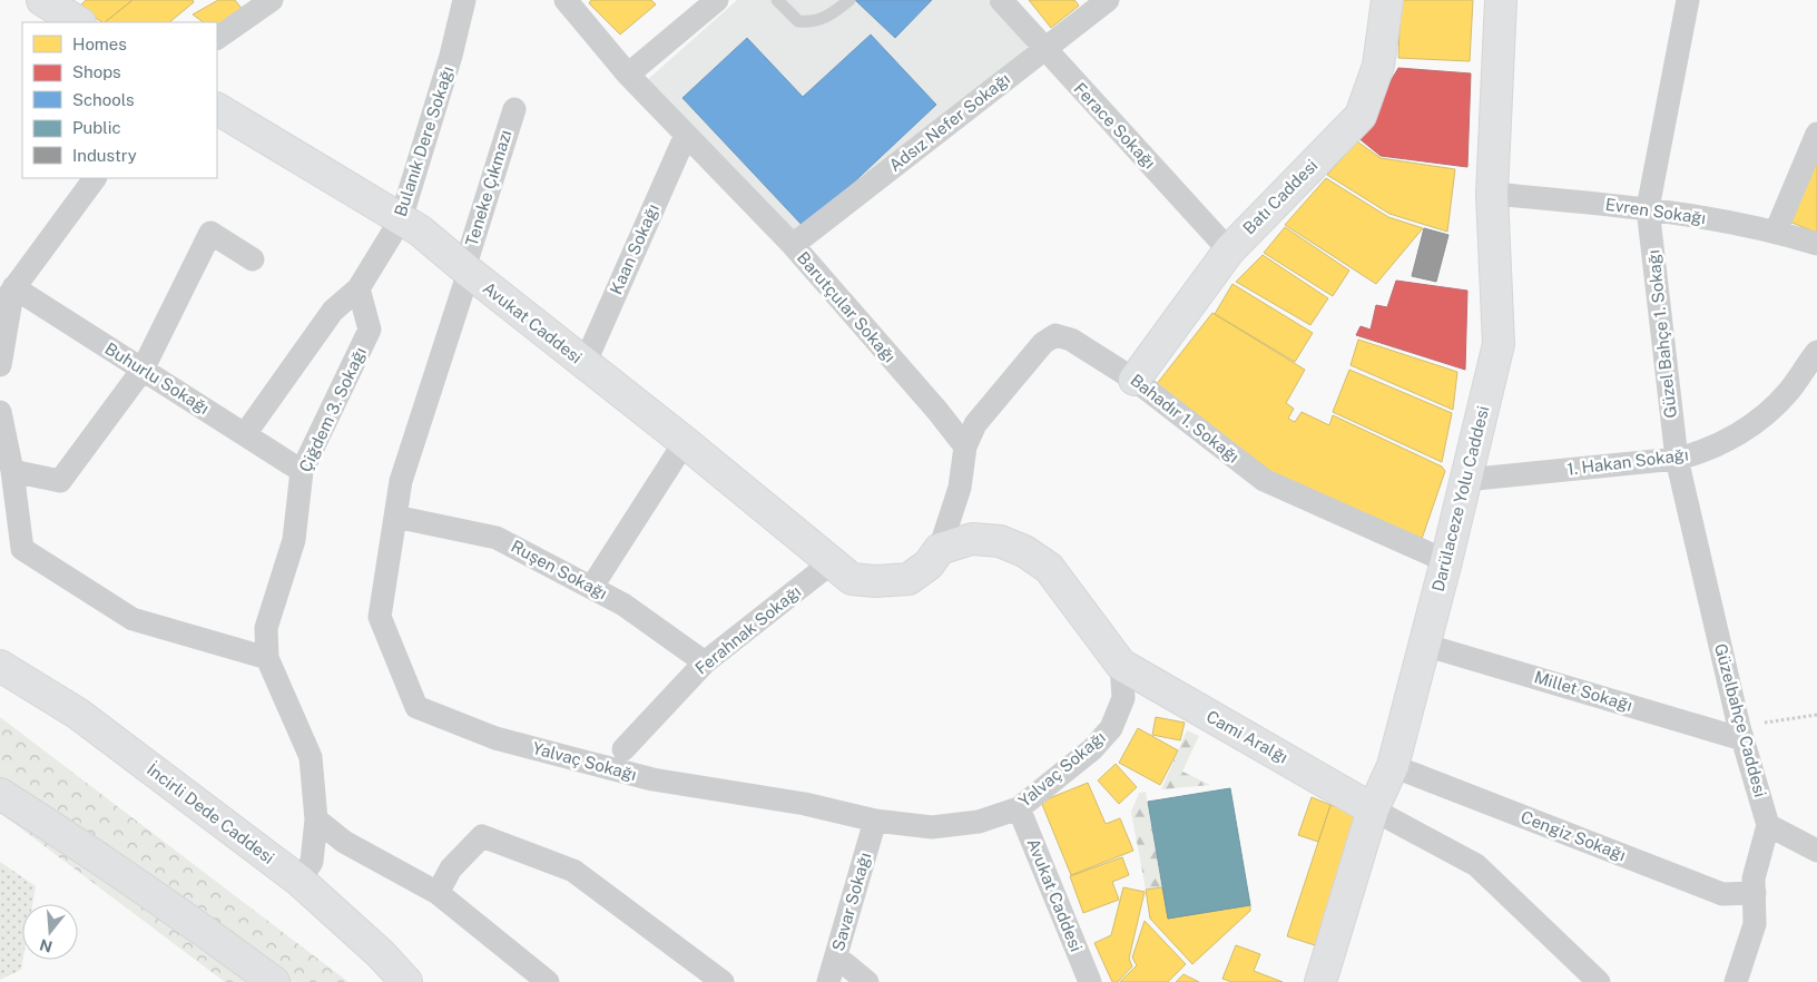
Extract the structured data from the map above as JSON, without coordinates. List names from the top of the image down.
{
  "streets": {
    "street": [
      "Adsız Nefer Sokağı",
      "Ferace Sokağı",
      "Bulanık Dere Sokağı",
      "Teneke Çıkmazı",
      "Batı Caddesi",
      "Evren Sokağı",
      "Kaan Sokağı",
      "Barutçular Sokağı",
      "Avukat Caddesi",
      "Güzel Bahçe 1. Sokağı",
      "Buhurlu Sokağı",
      "Çiğdem 3. Sokağı",
      "Bahadır 1. Sokağı",
      "1. Hakan Sokağı",
      "Darülaceze Yolu Caddesi",
      "Ruşen Sokağı",
      "Ferahnak Sokağı",
      "Millet Sokağı",
      "Güzelbahçe Caddesi",
      "Cami Aralğı",
      "Yalvaç Sokağı",
      "İncirli Dede Caddesi",
      "Cengiz Sokağı",
      "Savar Sokağı"
    ]
  },
  "crossings": [
    ["Adsız Nefer Sokağı", "Ferace Sokağı"],
    ["Adsız Nefer Sokağı", "Barutçular Sokağı"],
    ["Ferace Sokağı", "Batı Caddesi"],
    ["Bulanık Dere Sokağı", "Avukat Caddesi"],
    ["Bulanık Dere Sokağı", "Buhurlu Sokağı"],
    ["Bulanık Dere Sokağı", "Çiğdem 3. Sokağı"],
    ["Teneke Çıkmazı", "Avukat Caddesi"],
    ["Teneke Çıkmazı", "Yalvaç Sokağı"],
    ["Batı Caddesi", "Bahadır 1. Sokağı"],
    ["Evren Sokağı", "Güzel Bahçe 1. Sokağı"],
    ["Evren Sokağı", "Darülaceze Yolu Caddesi"],
    ["Kaan Sokağı", "Barutçular Sokağı"],
    ["Kaan Sokağı", "Avukat Caddesi"],
    ["Barutçular Sokağı", "Bahadır 1. Sokağı"],
    ["Avukat Caddesi", "Ferahnak Sokağı"],
    ["Avukat Caddesi", "Yalvaç Sokağı"],
    ["Güzel Bahçe 1. Sokağı", "1. Hakan Sokağı"],
    ["Güzel Bahçe 1. Sokağı", "Güzelbahçe Caddesi"],
    ["Buhurlu Sokağı", "Çiğdem 3. Sokağı"],
    ["Çiğdem 3. Sokağı", "İncirli Dede Caddesi"],
    ["Bahadır 1. Sokağı", "Darülaceze Yolu Caddesi"],
    ["1. Hakan Sokağı", "Darülaceze Yolu Caddesi"],
    ["1. Hakan Sokağı", "Güzelbahçe Caddesi"],
    ["Darülaceze Yolu Caddesi", "Millet Sokağı"],
    ["Darülaceze Yolu Caddesi", "Cami Aralğı"],
    ["Darülaceze Yolu Caddesi", "Cengiz Sokağı"],
    ["Ruşen Sokağı", "Ferahnak Sokağı"],
    ["Ruşen Sokağı", "Yalvaç Sokağı"],
    ["Millet Sokağı", "Güzelbahçe Caddesi"],
    ["Cami Aralğı", "Yalvaç Sokağı"],
    ["Yalvaç Sokağı", "Savar Sokağı"]
  ],
  "legend": [
    "Homes",
    "Shops",
    "Schools",
    "Public",
    "Industry"
  ],
  "north": "bottom"
}
